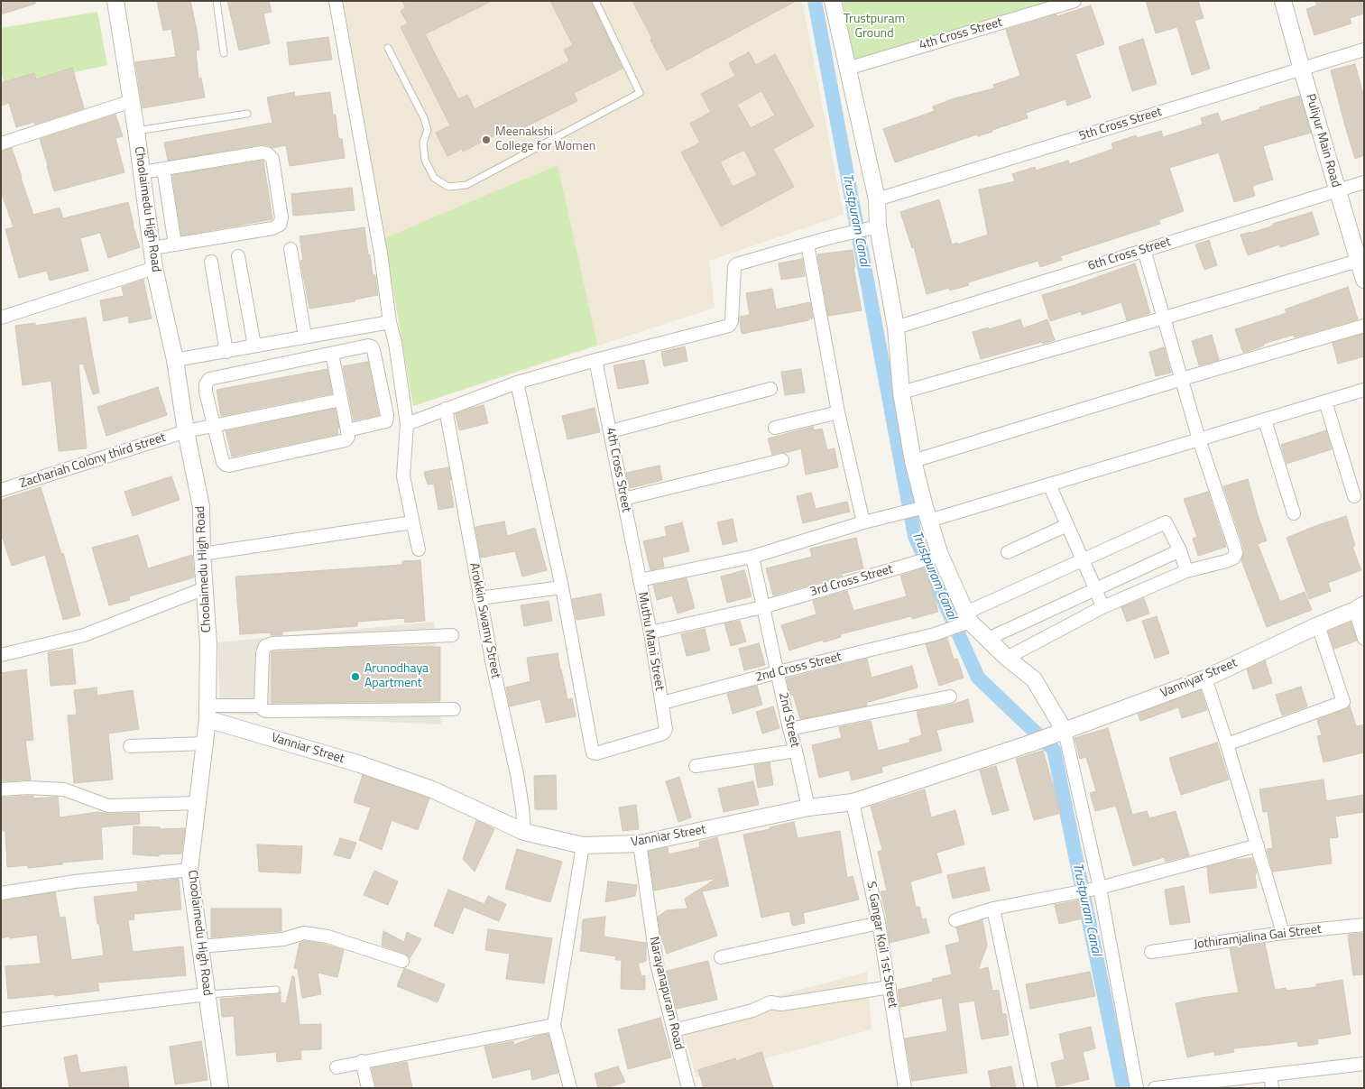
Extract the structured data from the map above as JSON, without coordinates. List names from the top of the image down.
{
  "streets": {
    "street": [
      "4th Cross Street",
      "5th Cross Street",
      "Puliyur Main Road",
      "Choolaimedu High Road",
      "6th Cross Street",
      "Zachariah Colony third street",
      "3rd Cross Street",
      "Arokkin Swamy Street",
      "Muthu Mani Street",
      "2nd Cross Street",
      "Vanniyar Street",
      "2nd Street",
      "Vanniar Street",
      "Jothiramjalina Gai Street",
      "S. Gangar Koil 1st Street",
      "Narayanapuram Road"
    ]
  },
  "crossings": [
    ["4th Cross Street", "Muthu Mani Street"],
    ["5th Cross Street", "Puliyur Main Road"],
    ["Puliyur Main Road", "6th Cross Street"],
    ["Choolaimedu High Road", "Zachariah Colony third street"],
    ["Choolaimedu High Road", "Vanniar Street"],
    ["3rd Cross Street", "Muthu Mani Street"],
    ["3rd Cross Street", "2nd Street"],
    ["Arokkin Swamy Street", "Vanniar Street"],
    ["Muthu Mani Street", "2nd Cross Street"],
    ["2nd Cross Street", "2nd Street"],
    ["Vanniyar Street", "Vanniar Street"],
    ["2nd Street", "Vanniar Street"],
    ["Vanniar Street", "S. Gangar Koil 1st Street"],
    ["Vanniar Street", "Narayanapuram Road"]
  ],
  "water": ["Trustpuram Canal"],
  "parks": ["Trustpuram Ground"],
  "places": ["Meenakshi College for Women", "Arunodhaya Apartment"]
}
